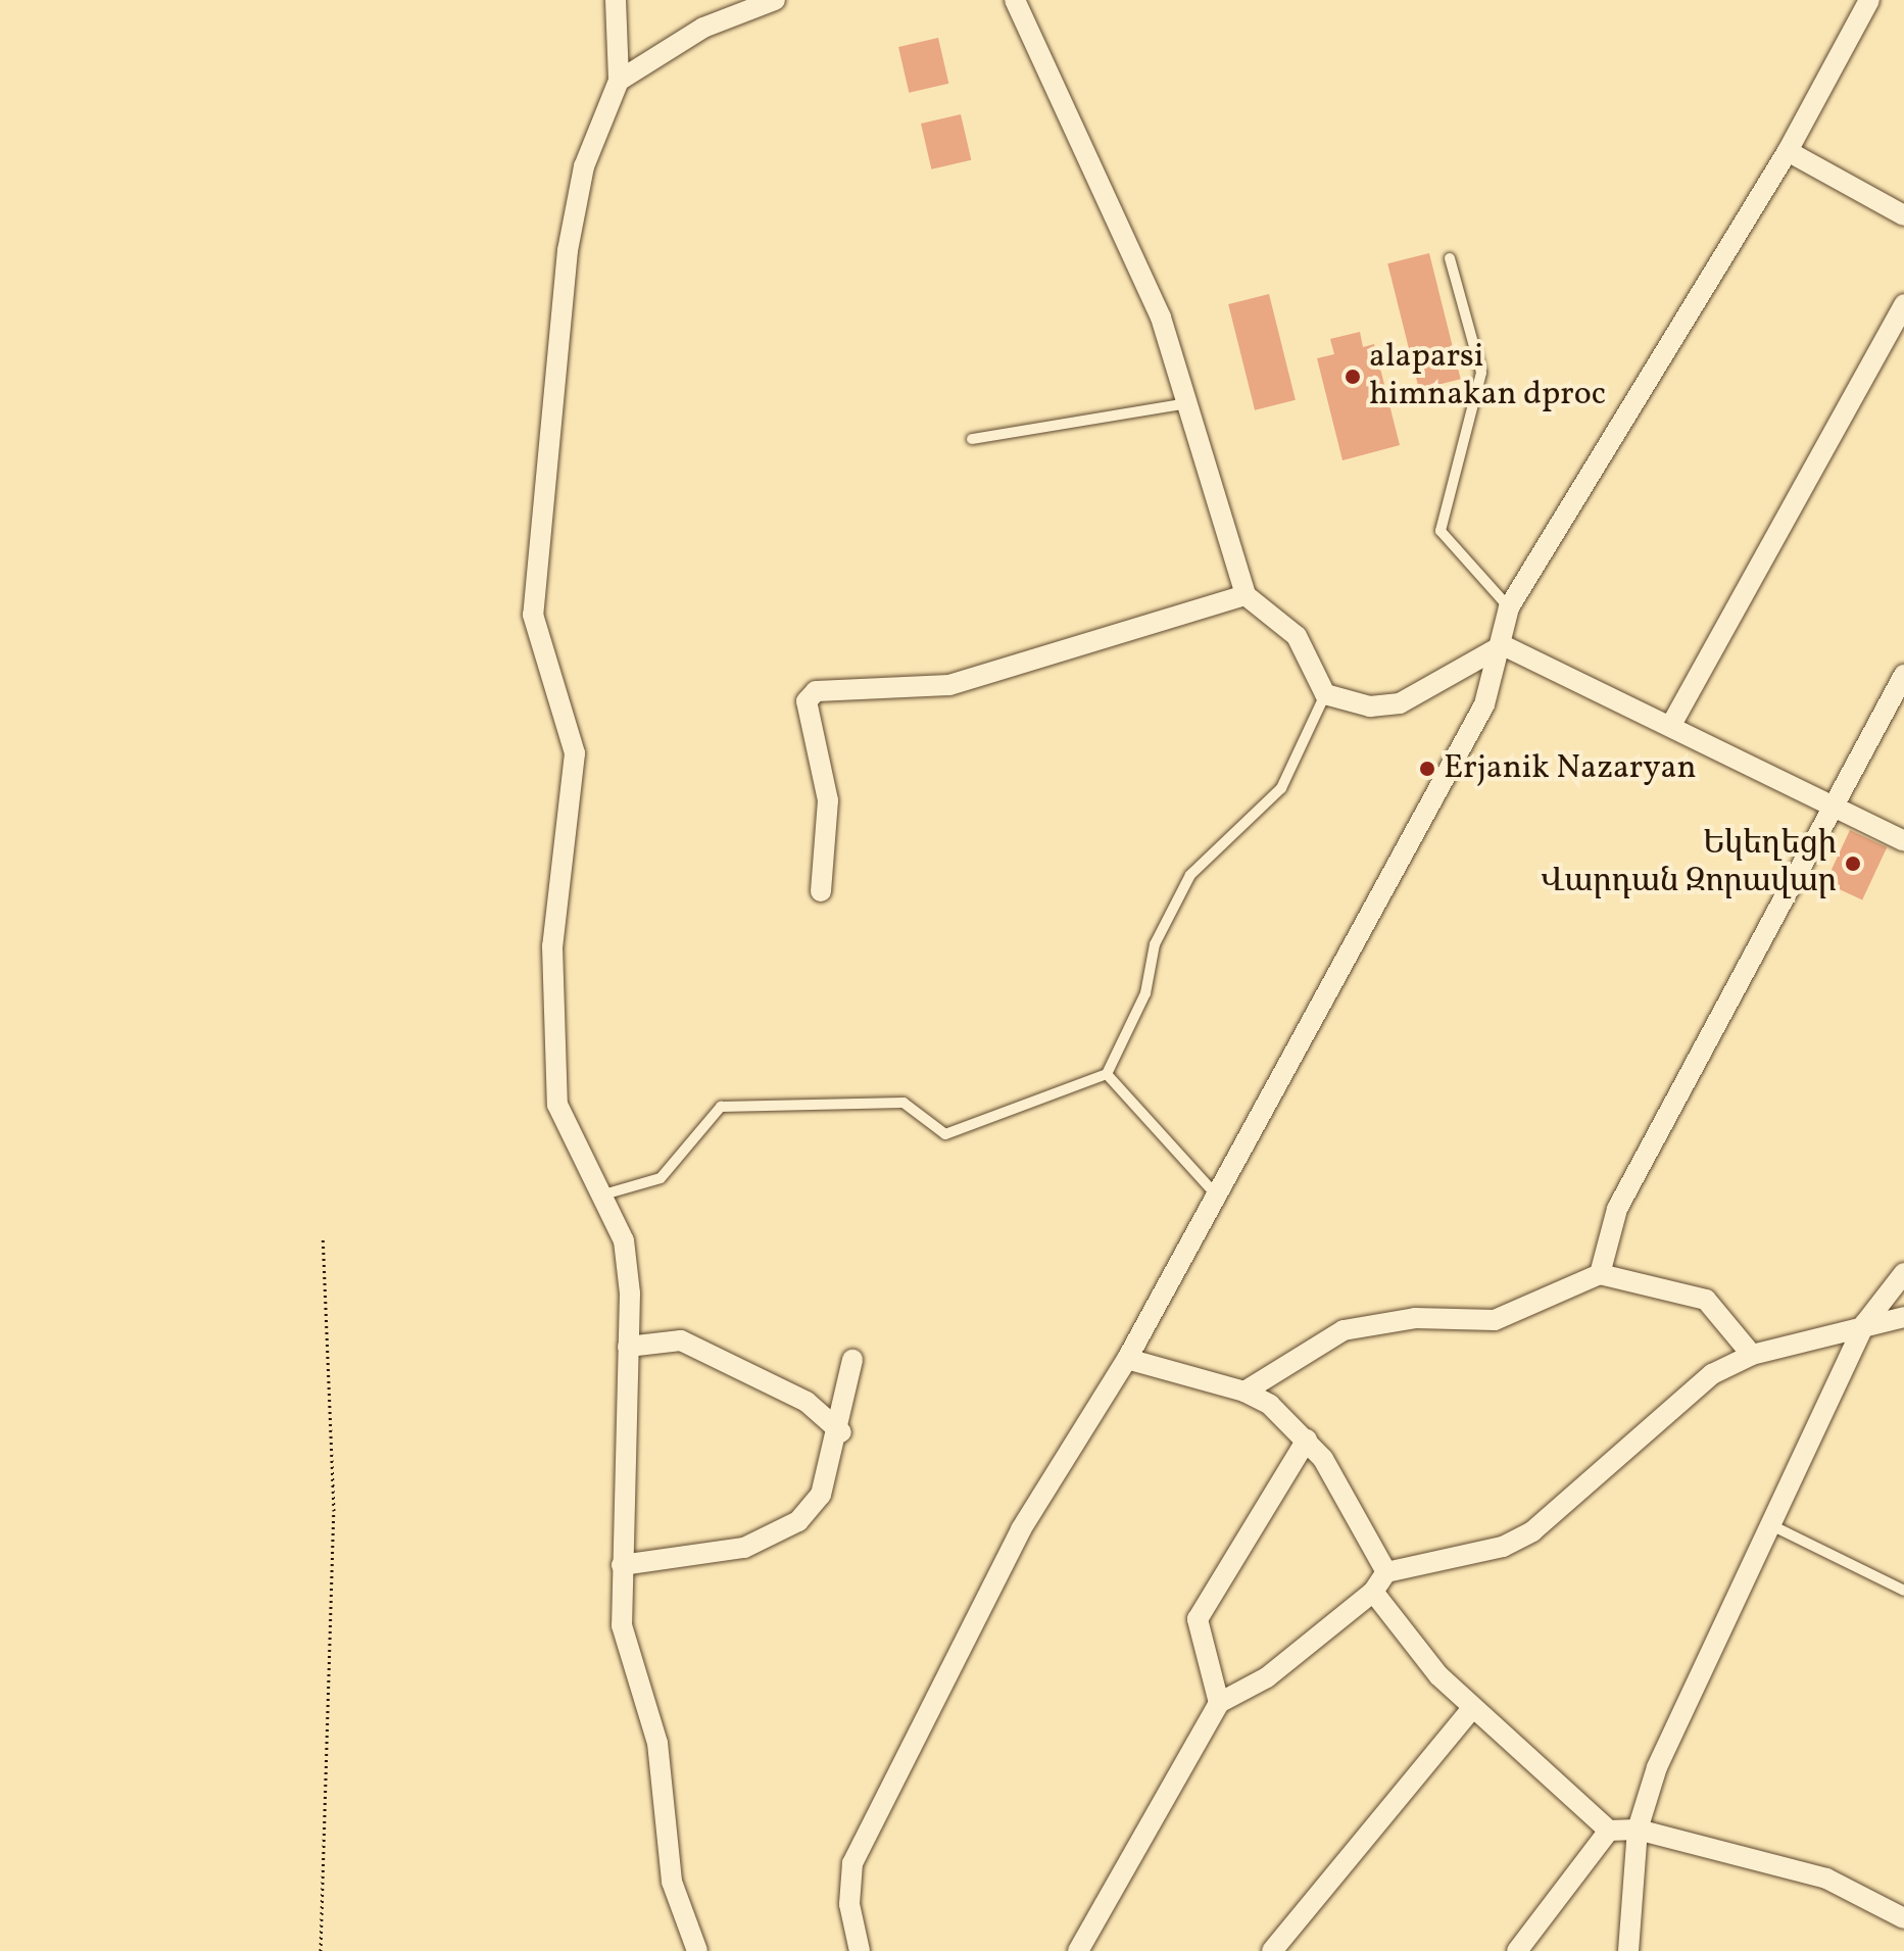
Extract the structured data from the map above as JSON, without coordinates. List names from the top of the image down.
{
  "places": ["alaparsi himnakan dproc", "Erjanik Nazaryan", "Եկեղեցի Վարդան Զորավար"]
}
